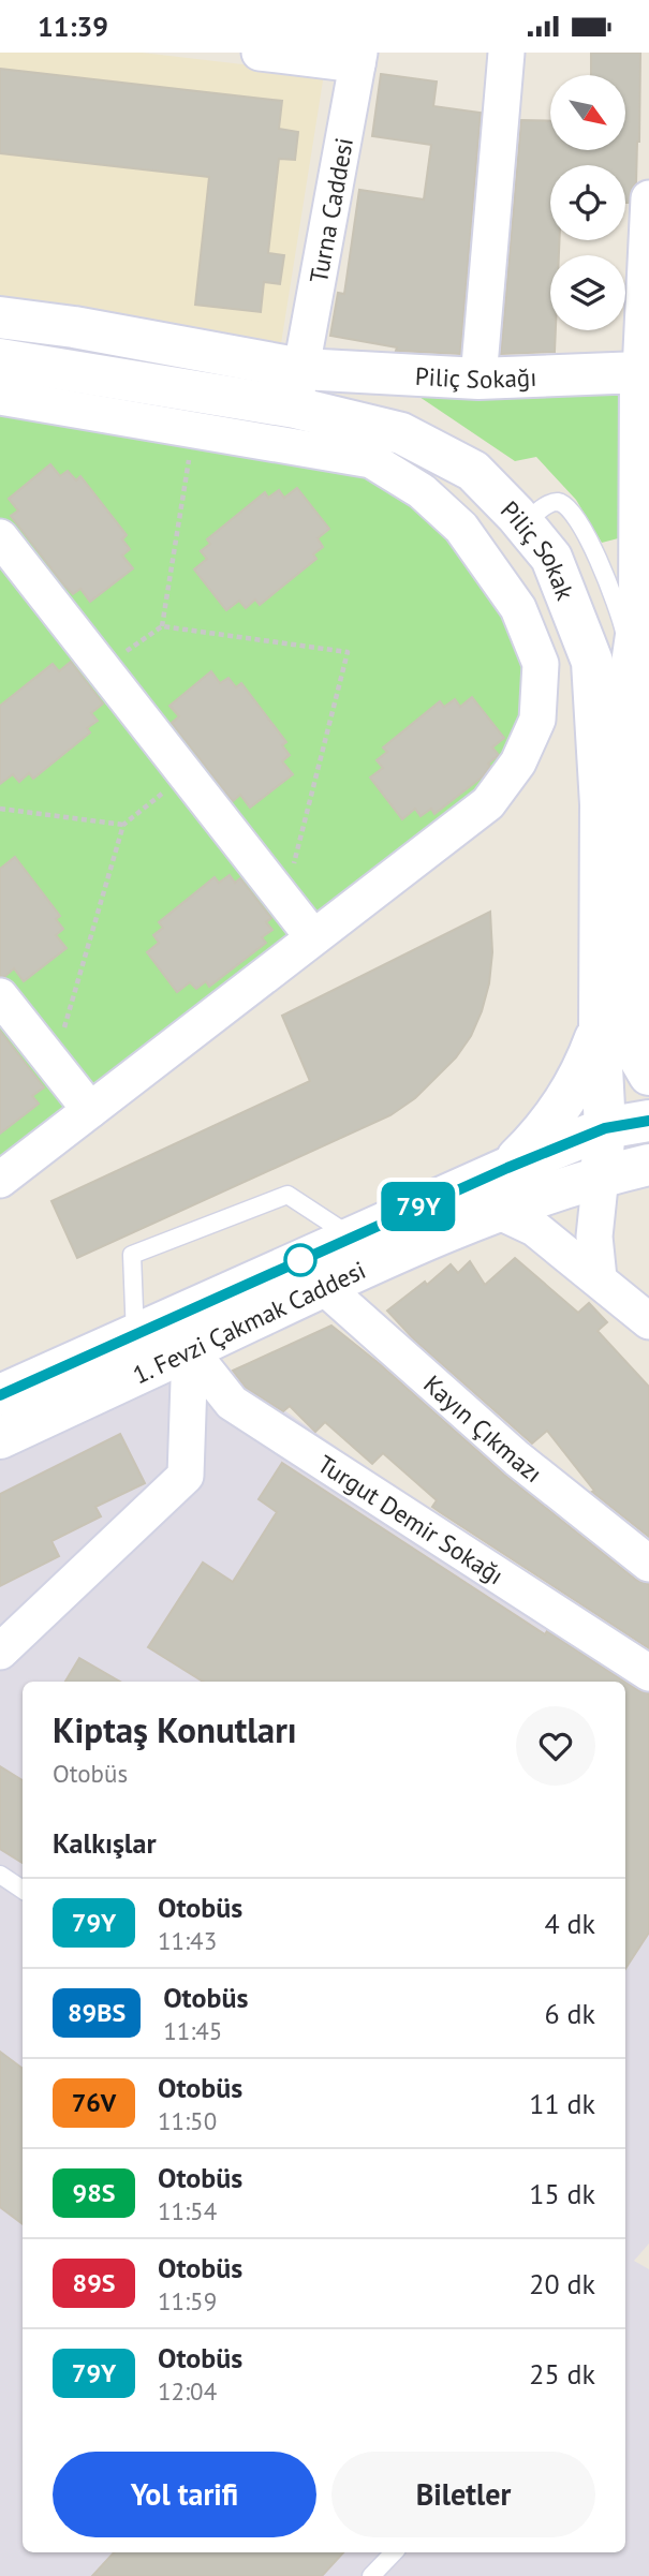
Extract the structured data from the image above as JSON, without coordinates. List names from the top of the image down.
{
  "streets": {
    "street": [
      "Turna Caddesi",
      "Piliç Sokağı",
      "Piliç Sokak",
      "1. Fevzi Çakmak Caddesi",
      "Kayın Çıkmazı",
      "Turgut Demir Sokağı"
    ]
  },
  "crossings": [
    ["Turna Caddesi", "Piliç Sokağı"],
    ["Turna Caddesi", "Piliç Sokak"],
    ["Piliç Sokağı", "Piliç Sokak"],
    ["Piliç Sokak", "1. Fevzi Çakmak Caddesi"],
    ["1. Fevzi Çakmak Caddesi", "Kayın Çıkmazı"],
    ["1. Fevzi Çakmak Caddesi", "Turgut Demir Sokağı"]
  ],
  "lines": ["bus line 79Y"],
  "north": "bottom right",
  "page": {
    "status": "11:39",
    "on_map": "79Y",
    "heading": [
      ["Kiptaş Konutları", "Otobüs"],
      "Kalkışlar"
    ],
    "list": [
      {
        "mark": "79Y",
        "name": "Otobüs",
        "note": "11:43",
        "value": "4 dk"
      },
      {
        "mark": "89BS",
        "name": "Otobüs",
        "note": "11:45",
        "value": "6 dk"
      },
      {
        "mark": "76V",
        "name": "Otobüs",
        "note": "11:50",
        "value": "11 dk"
      },
      {
        "mark": "98S",
        "name": "Otobüs",
        "note": "11:54",
        "value": "15 dk"
      },
      {
        "mark": "89S",
        "name": "Otobüs",
        "note": "11:59",
        "value": "20 dk"
      },
      {
        "mark": "79Y",
        "name": "Otobüs",
        "note": "12:04",
        "value": "25 dk"
      }
    ],
    "buttons": ["Yol tarifi", "Biletler"]
  }
}
